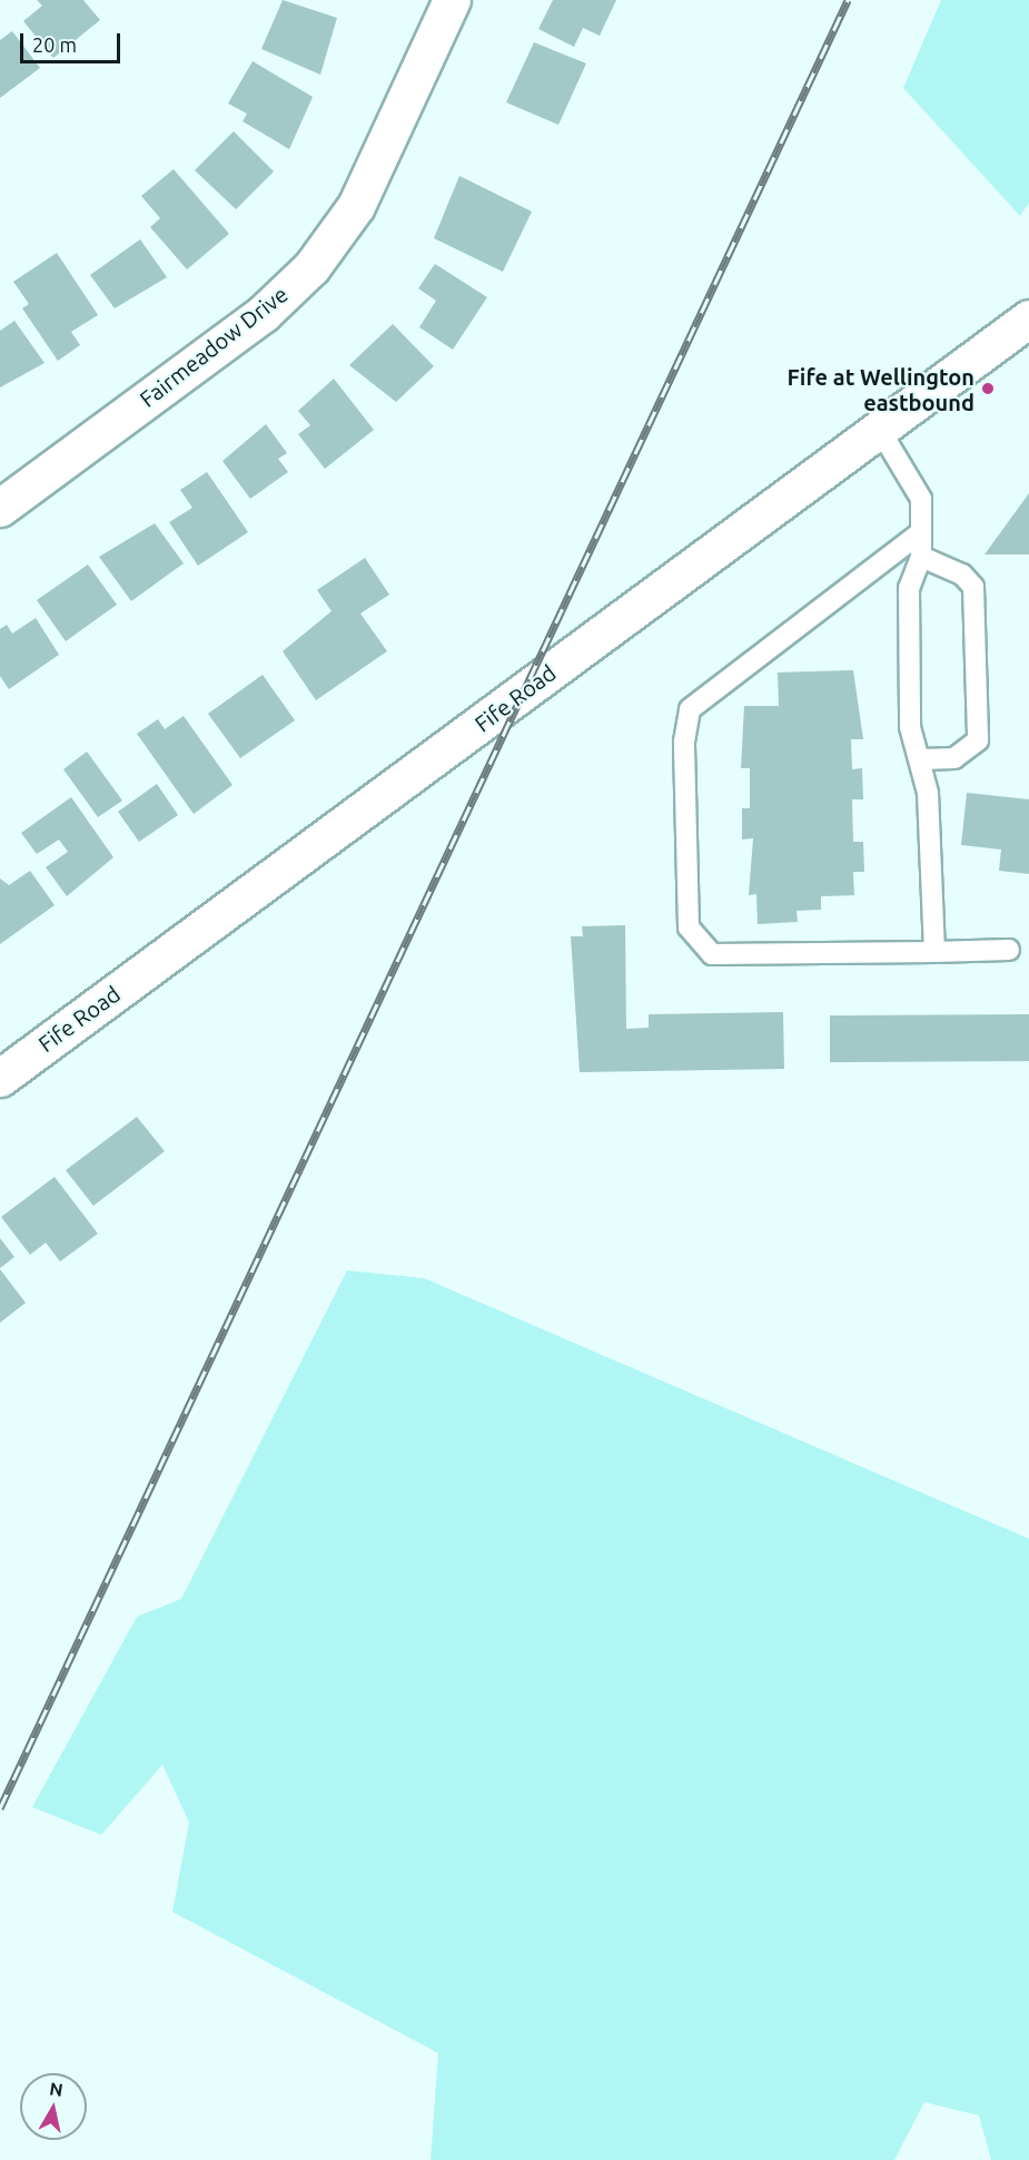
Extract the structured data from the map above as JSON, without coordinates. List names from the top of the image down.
{
  "streets": {
    "street": ["Fairmeadow Drive", "Fife Road"]
  },
  "places": ["Fife at Wellington eastbound"],
  "scale_bar": "20 m",
  "north": "top"
}
